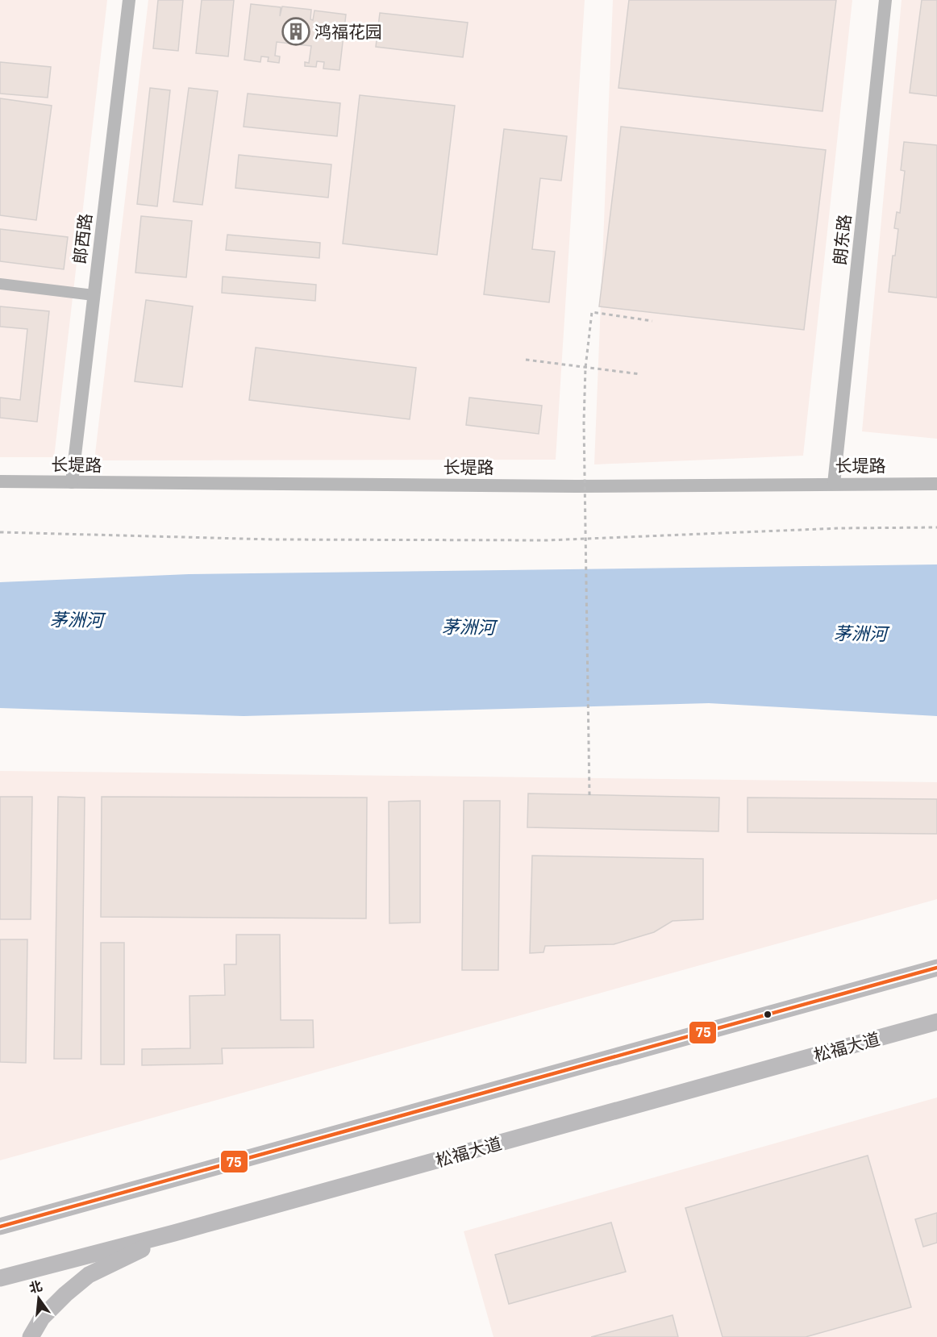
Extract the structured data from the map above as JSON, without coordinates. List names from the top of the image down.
{
  "streets": {
    "main road": ["松福大道"],
    "street": ["郎西路", "朗东路", "长堤路"]
  },
  "crossings": [
    ["郎西路", "长堤路"],
    ["朗东路", "长堤路"]
  ],
  "water": ["茅洲河"],
  "places": {
    "building": ["鸿福花园"]
  },
  "lines": ["transit line 75"],
  "north": "top"
}
